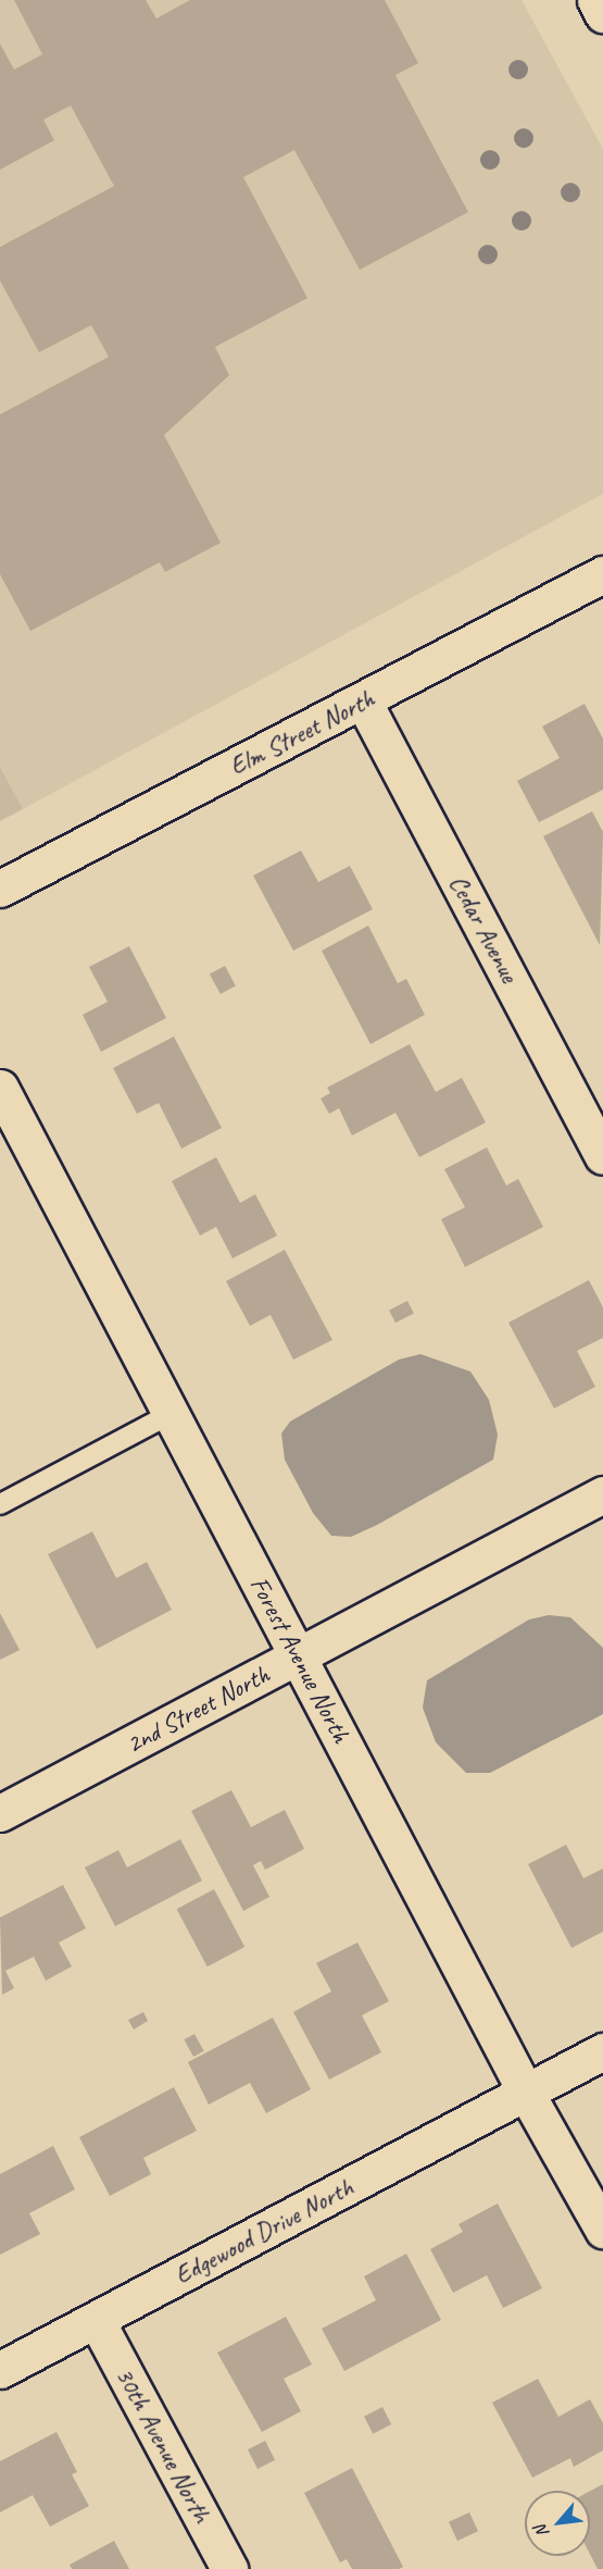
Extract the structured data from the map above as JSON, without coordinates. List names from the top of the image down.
{
  "streets": {
    "street": [
      "Elm Street North",
      "Cedar Avenue",
      "Forest Avenue North",
      "2nd Street North",
      "Edgewood Drive North",
      "30th Avenue North"
    ]
  },
  "crossings": [
    ["Elm Street North", "Cedar Avenue"],
    ["Forest Avenue North", "2nd Street North"],
    ["Forest Avenue North", "Edgewood Drive North"],
    ["Edgewood Drive North", "30th Avenue North"]
  ],
  "north": "bottom left"
}
